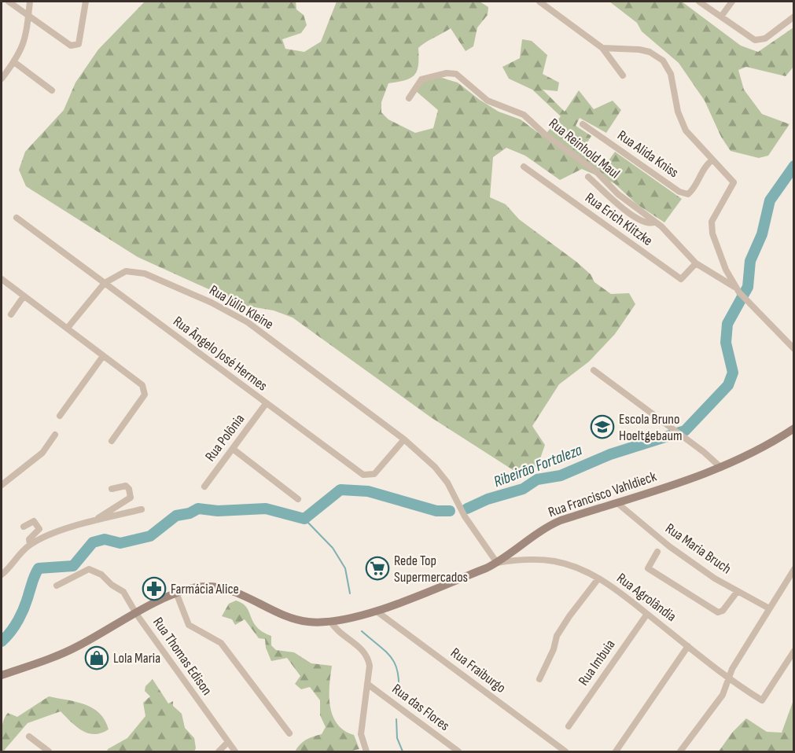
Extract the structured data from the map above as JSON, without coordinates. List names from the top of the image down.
{
  "streets": {
    "main road": ["Rua Francisco Vahldieck"],
    "street": [
      "Rua Reinhold Maul",
      "Rua Alida Kniss",
      "Rua Erich Klitzke",
      "Rua Júlio Kleine",
      "Rua Ângelo José Hermes",
      "Rua Polônia",
      "Rua Maria Bruch",
      "Rua Agrolândia",
      "Rua Thomas Edison",
      "Rua Imbuia",
      "Rua Fraiburgo",
      "Rua das Flores"
    ]
  },
  "crossings": [
    ["Rua Reinhold Maul", "Rua Erich Klitzke"],
    ["Rua Júlio Kleine", "Rua Ângelo José Hermes"],
    ["Rua Júlio Kleine", "Rua Francisco Vahldieck"],
    ["Rua Júlio Kleine", "Rua Agrolândia"],
    ["Rua Ângelo José Hermes", "Rua Polônia"],
    ["Rua Francisco Vahldieck", "Rua Maria Bruch"],
    ["Rua Francisco Vahldieck", "Rua Agrolândia"],
    ["Rua Francisco Vahldieck", "Rua Thomas Edison"],
    ["Rua Francisco Vahldieck", "Rua Fraiburgo"],
    ["Rua Agrolândia", "Rua Imbuia"]
  ],
  "water": ["Ribeirão Fortaleza"],
  "places": {
    "school or university": ["Escola Bruno Hoeltgebaum"],
    "supermarket": ["Rede Top Supermercados"],
    "pharmacy": ["Farmácia Alice"],
    "shop": ["Lola Maria"]
  }
}
